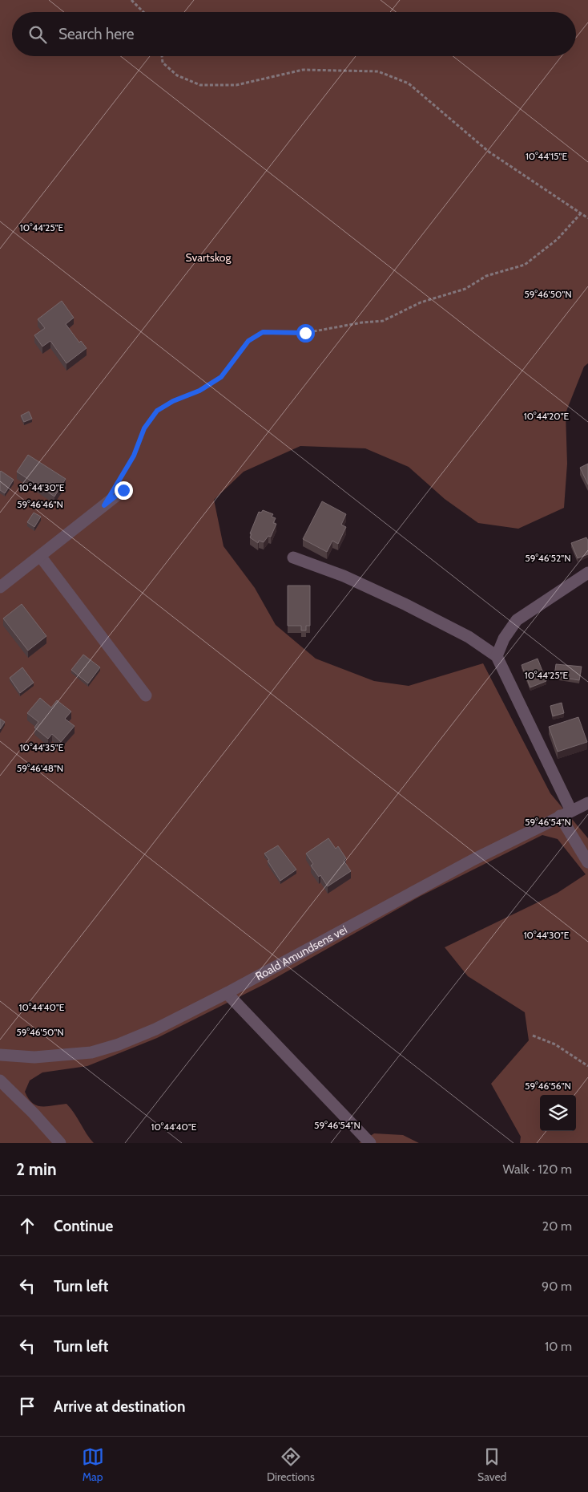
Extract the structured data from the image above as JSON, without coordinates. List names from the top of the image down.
{
  "streets": {
    "street": ["Roald Amundsens vei"]
  },
  "parks": ["Svartskog"],
  "page": {
    "search": "Search here",
    "heading": ["2 min", "Walk · 120 m"],
    "list": [
      ["Continue", "20 m"],
      ["Turn left", "90 m"],
      ["Turn left", "10 m"],
      "Arrive at destination"
    ],
    "nav": ["Map", "Directions", "Saved"]
  },
  "coordinates": [
    "10°44'15\"E",
    "10°44'25\"E",
    "59°46'50\"N",
    "10°44'20\"E",
    "10°44'30\"E",
    "59°46'46\"N",
    "59°46'52\"N",
    "10°44'35\"E",
    "59°46'48\"N",
    "59°46'54\"N",
    "10°44'40\"E",
    "59°46'56\"N"
  ]
}
